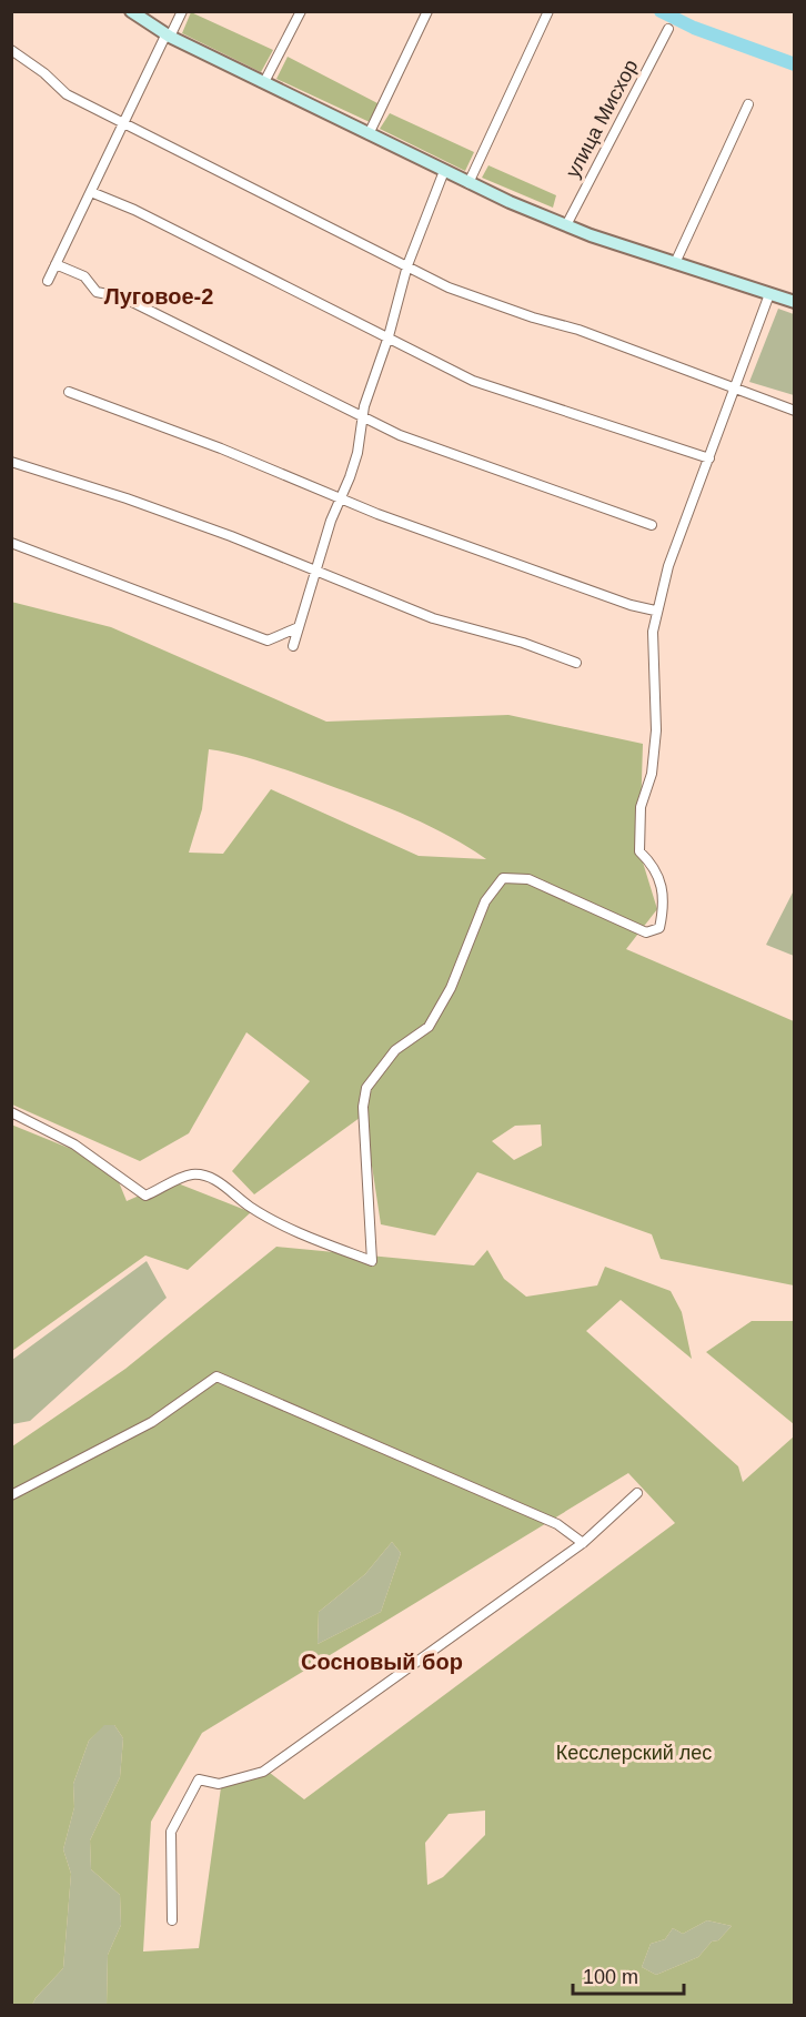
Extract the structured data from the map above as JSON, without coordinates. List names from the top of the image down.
{
  "streets": {
    "street": ["улица Мисхор"]
  },
  "districts": ["Луговое-2", "Сосновый бор"],
  "parks": ["Кесслерский лес"],
  "scale_bar": "100 m"
}
